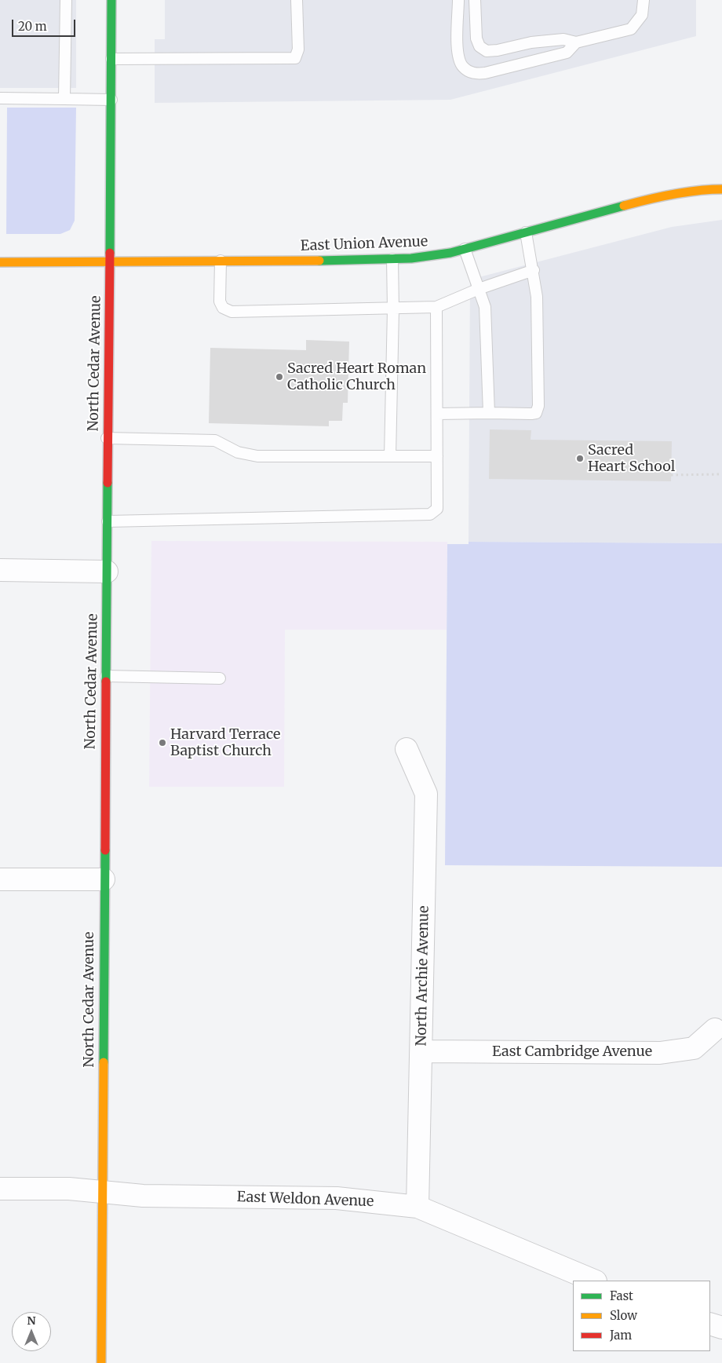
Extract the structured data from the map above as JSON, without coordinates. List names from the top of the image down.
{
  "streets": {
    "main road": ["East Union Avenue", "North Cedar Avenue"],
    "street": ["North Archie Avenue", "East Cambridge Avenue", "East Weldon Avenue"]
  },
  "crossings": [
    ["East Union Avenue", "North Cedar Avenue"],
    ["North Cedar Avenue", "East Weldon Avenue"],
    ["North Archie Avenue", "East Cambridge Avenue"],
    ["North Archie Avenue", "East Weldon Avenue"]
  ],
  "places": ["Sacred Heart Roman Catholic Church", "Sacred Heart School", "Harvard Terrace Baptist Church"],
  "legend": ["Fast", "Slow", "Jam"],
  "scale_bar": "20 m",
  "north": "top"
}
